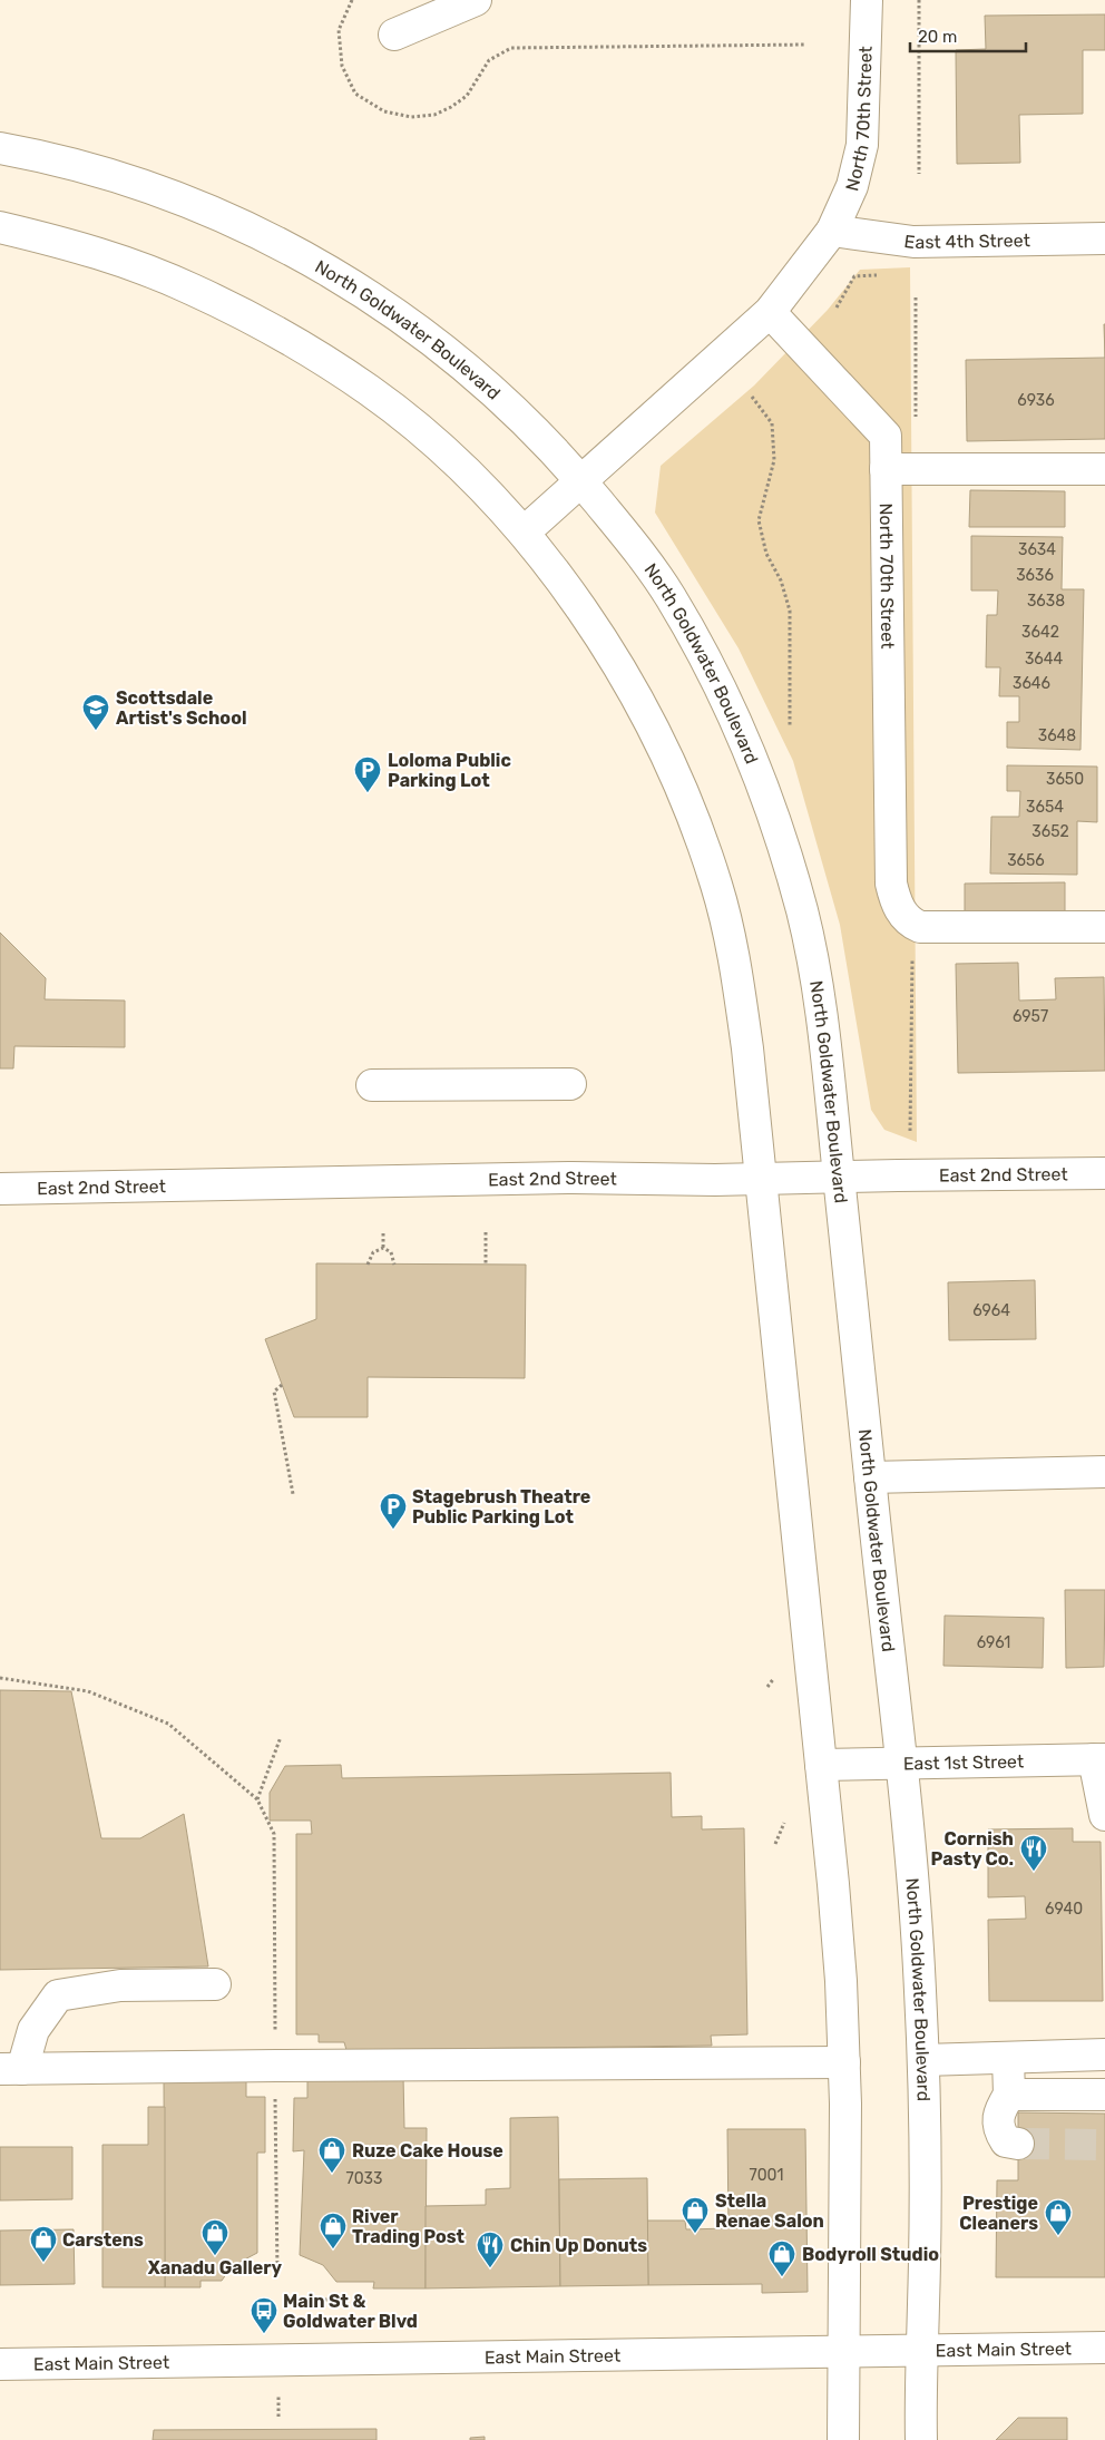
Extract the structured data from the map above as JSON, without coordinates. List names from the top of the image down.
{
  "streets": {
    "main road": [
      "North 70th Street",
      "East 4th Street",
      "North Goldwater Boulevard",
      "East 2nd Street",
      "East 1st Street",
      "East Main Street"
    ]
  },
  "crossings": [
    ["North 70th Street", "East 4th Street"],
    ["North 70th Street", "North Goldwater Boulevard"],
    ["North Goldwater Boulevard", "East 2nd Street"],
    ["North Goldwater Boulevard", "East 1st Street"],
    ["North Goldwater Boulevard", "East Main Street"]
  ],
  "places": {
    "school or university": ["Scottsdale Artist's School"],
    "parking": ["Loloma Public Parking Lot", "Stagebrush Theatre Public Parking Lot"],
    "restaurant": ["Cornish Pasty Co.", "Chin Up Donuts"],
    "shop": [
      "Ruze Cake House",
      "Stella Renae Salon",
      "Prestige Cleaners",
      "River Trading Post",
      "Xanadu Gallery",
      "Carstens",
      "Bodyroll Studio"
    ],
    "bus stop": ["Main St & Goldwater Blvd"]
  },
  "house_numbers": [
    "6936",
    "3634",
    "3636",
    "3638",
    "3642",
    "3644",
    "3646",
    "3648",
    "3650",
    "3654",
    "3652",
    "3656",
    "6957",
    "6964",
    "6961",
    "6940",
    "7001",
    "7033"
  ],
  "scale_bar": "20 m"
}
